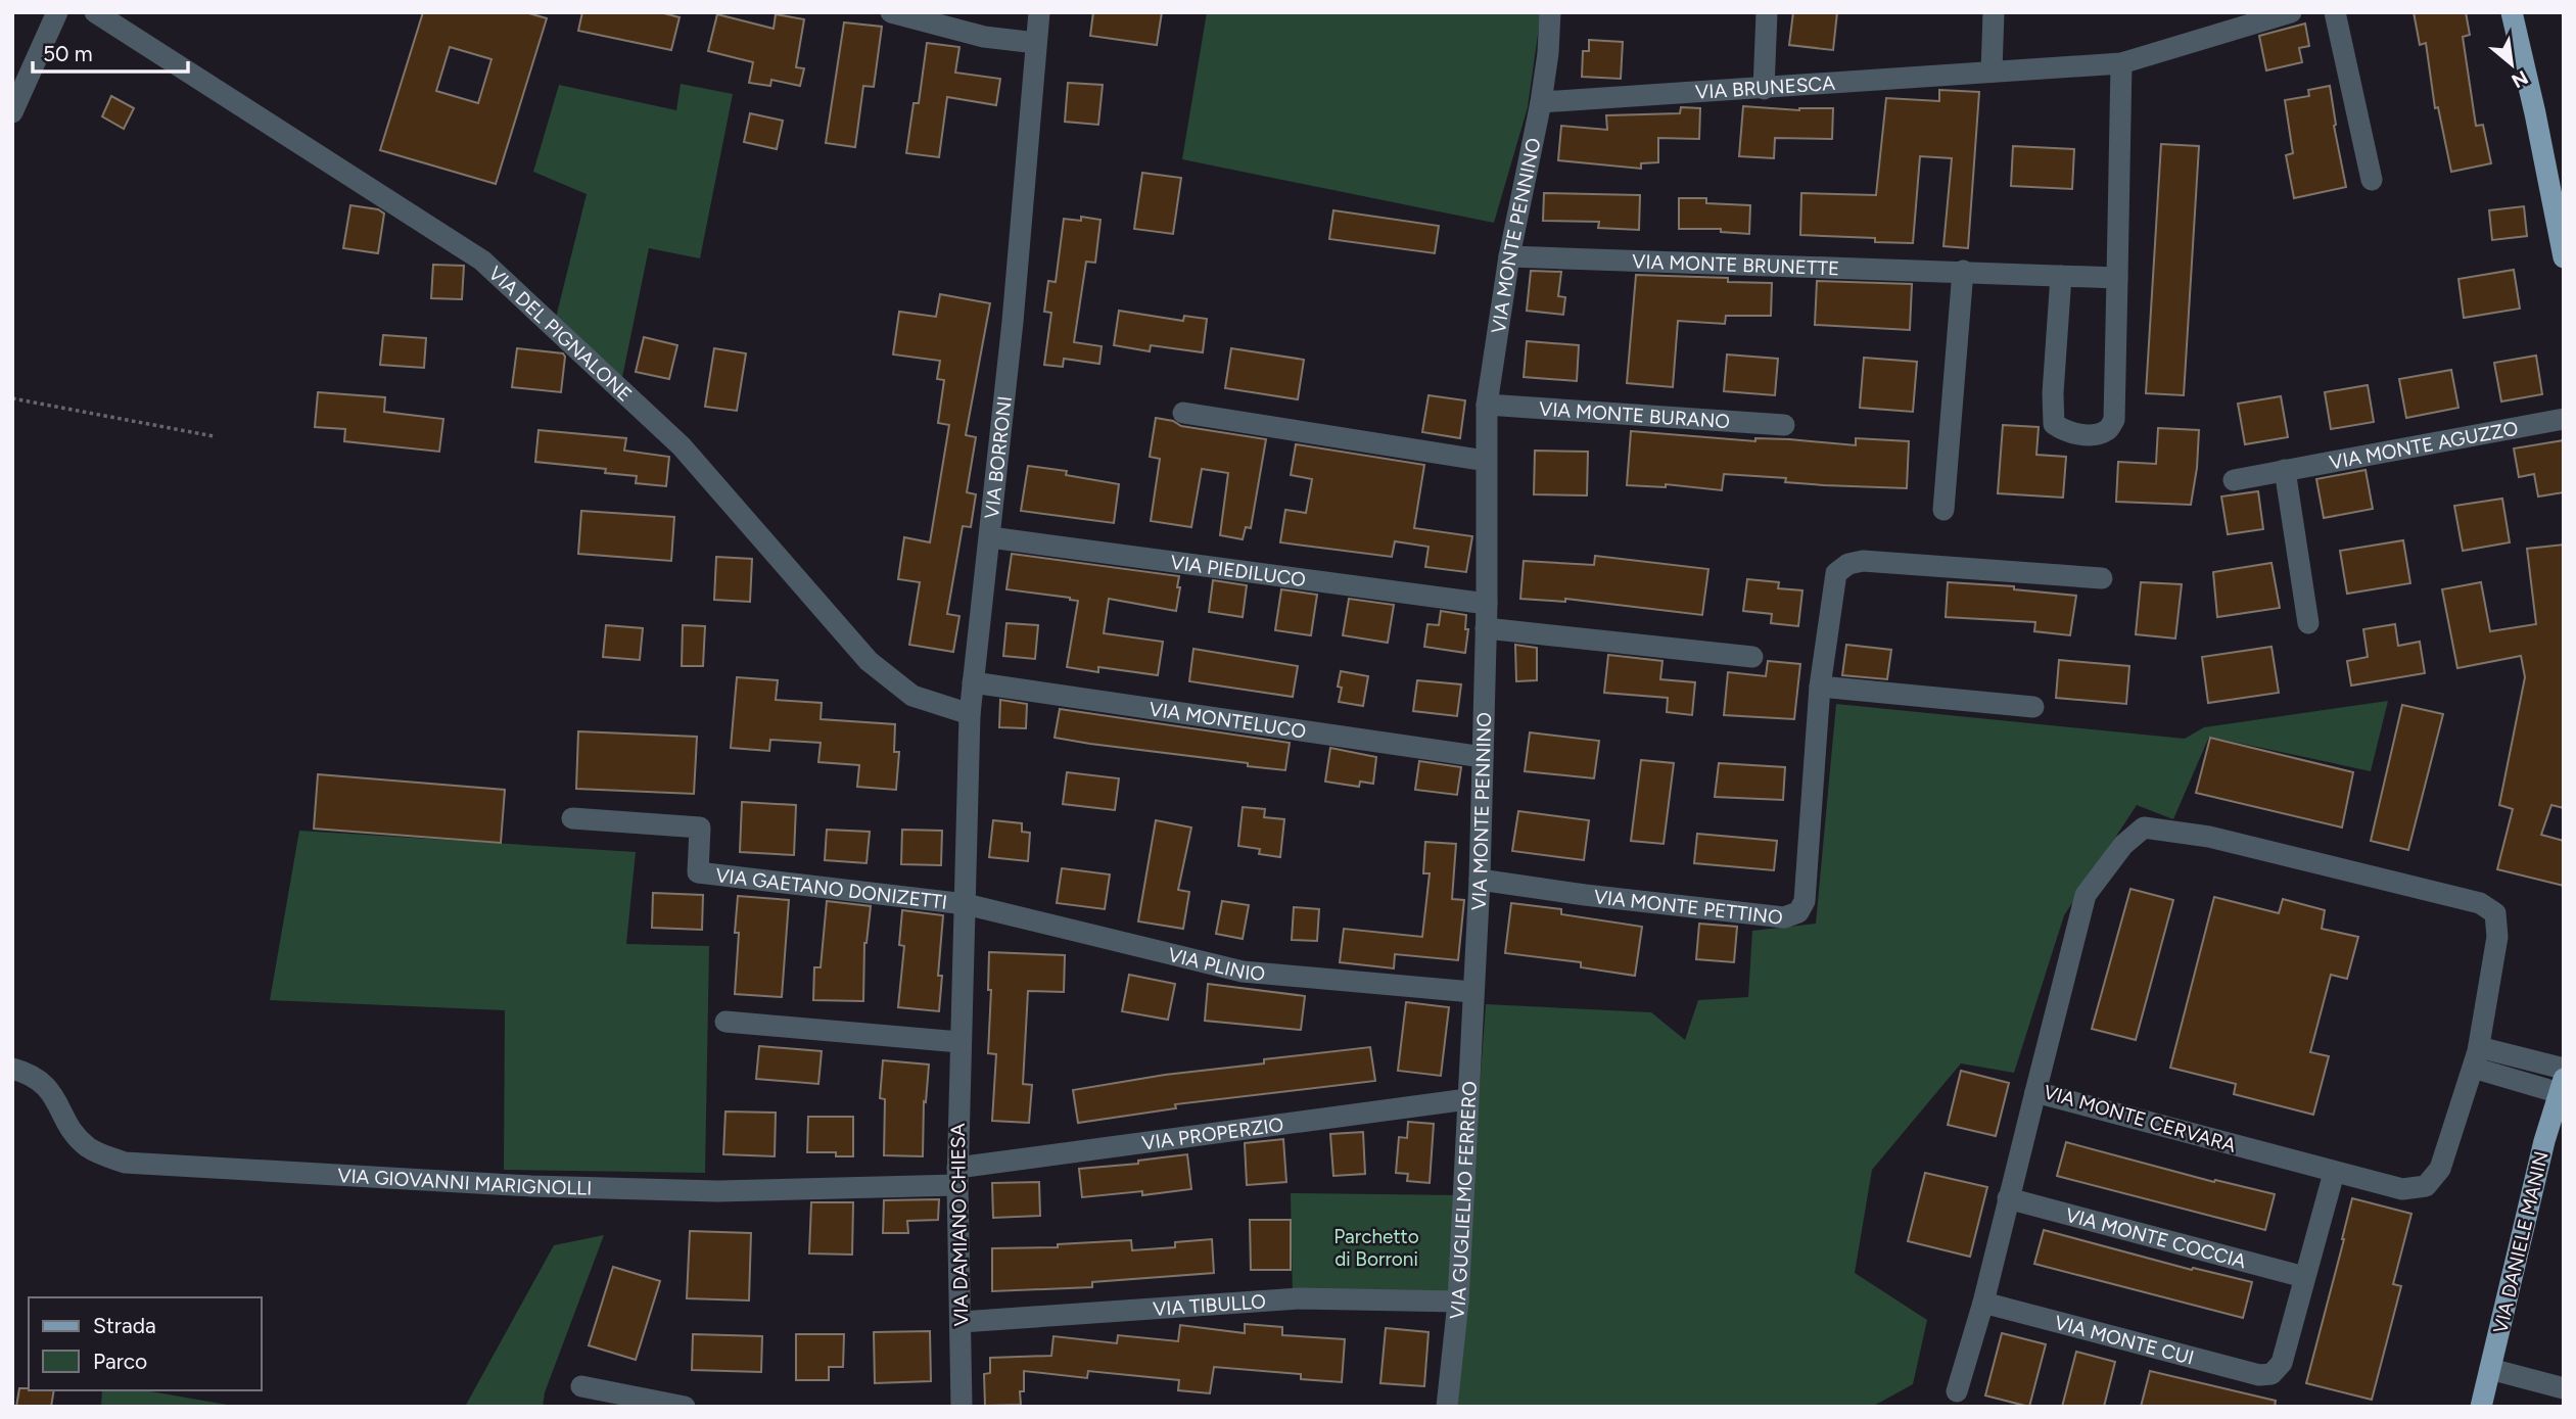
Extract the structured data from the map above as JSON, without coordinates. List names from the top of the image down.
{
  "streets": {
    "main road": ["VIA DANIELE MANIN"],
    "street": [
      "VIA BRUNESCA",
      "VIA MONTE PENNINO",
      "VIA MONTE BRUNETTE",
      "VIA DEL PIGNALONE",
      "VIA MONTE BURANO",
      "VIA MONTE AGUZZO",
      "VIA BORRONI",
      "VIA PIEDILUCO",
      "VIA MONTELUCO",
      "VIA GAETANO DONIZETTI",
      "VIA MONTE PETTINO",
      "VIA PLINIO",
      "VIA MONTE CERVARA",
      "VIA PROPERZIO",
      "VIA GIOVANNI MARIGNOLLI",
      "VIA GUGLIELMO FERRERO",
      "VIA DAMIANO CHIESA",
      "VIA MONTE COCCIA",
      "VIA TIBULLO",
      "VIA MONTE CUI"
    ]
  },
  "crossings": [
    ["VIA BRUNESCA", "VIA MONTE PENNINO"],
    ["VIA MONTE PENNINO", "VIA MONTE BRUNETTE"],
    ["VIA MONTE PENNINO", "VIA MONTE BURANO"],
    ["VIA MONTE PENNINO", "VIA PIEDILUCO"],
    ["VIA MONTE PENNINO", "VIA MONTELUCO"],
    ["VIA MONTE PENNINO", "VIA MONTE PETTINO"],
    ["VIA MONTE PENNINO", "VIA PLINIO"],
    ["VIA MONTE PENNINO", "VIA GUGLIELMO FERRERO"],
    ["VIA DEL PIGNALONE", "VIA BORRONI"],
    ["VIA BORRONI", "VIA PIEDILUCO"],
    ["VIA BORRONI", "VIA MONTELUCO"],
    ["VIA BORRONI", "VIA GAETANO DONIZETTI"],
    ["VIA BORRONI", "VIA PLINIO"],
    ["VIA BORRONI", "VIA DAMIANO CHIESA"],
    ["VIA GAETANO DONIZETTI", "VIA PLINIO"],
    ["VIA GAETANO DONIZETTI", "VIA DAMIANO CHIESA"],
    ["VIA PLINIO", "VIA GUGLIELMO FERRERO"],
    ["VIA PLINIO", "VIA DAMIANO CHIESA"],
    ["VIA MONTE CERVARA", "VIA MONTE CUI"],
    ["VIA PROPERZIO", "VIA GIOVANNI MARIGNOLLI"],
    ["VIA PROPERZIO", "VIA GUGLIELMO FERRERO"],
    ["VIA PROPERZIO", "VIA DAMIANO CHIESA"],
    ["VIA GIOVANNI MARIGNOLLI", "VIA DAMIANO CHIESA"],
    ["VIA GUGLIELMO FERRERO", "VIA TIBULLO"],
    ["VIA DAMIANO CHIESA", "VIA TIBULLO"],
    ["VIA MONTE COCCIA", "VIA MONTE CUI"]
  ],
  "parks": ["Parchetto di Borroni"],
  "legend": ["Strada", "Parco"],
  "scale_bar": "50 m",
  "north": "bottom right"
}
